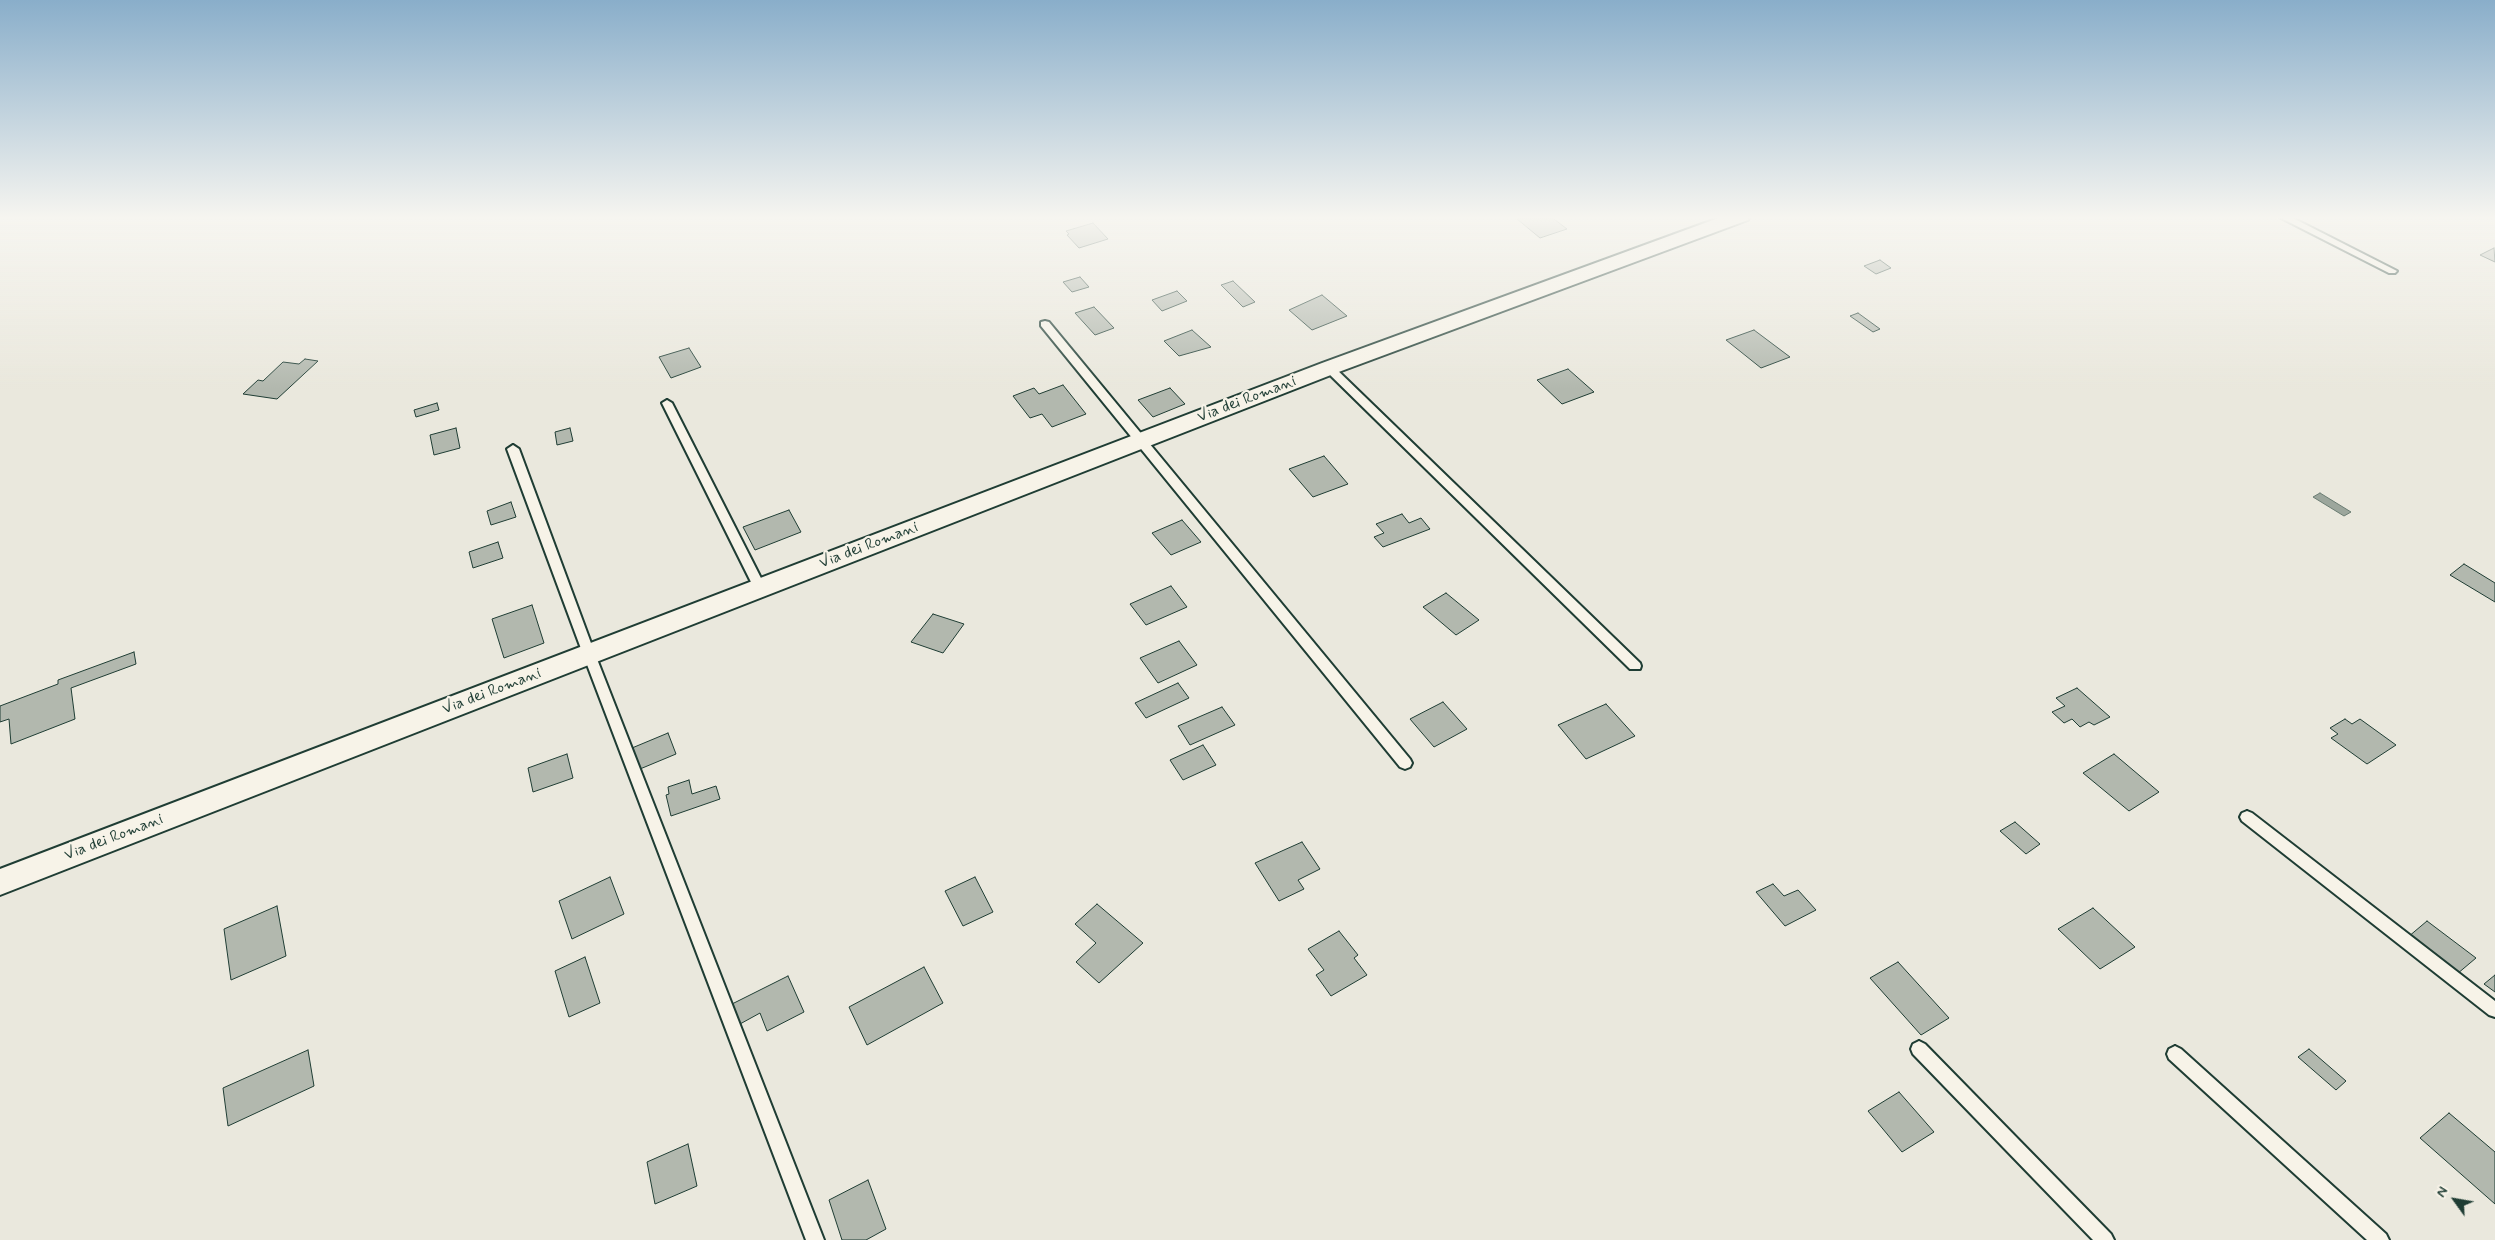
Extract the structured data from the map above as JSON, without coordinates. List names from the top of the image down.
{
  "streets": {
    "street": ["Via dei Romani"]
  },
  "north": "top left"
}
